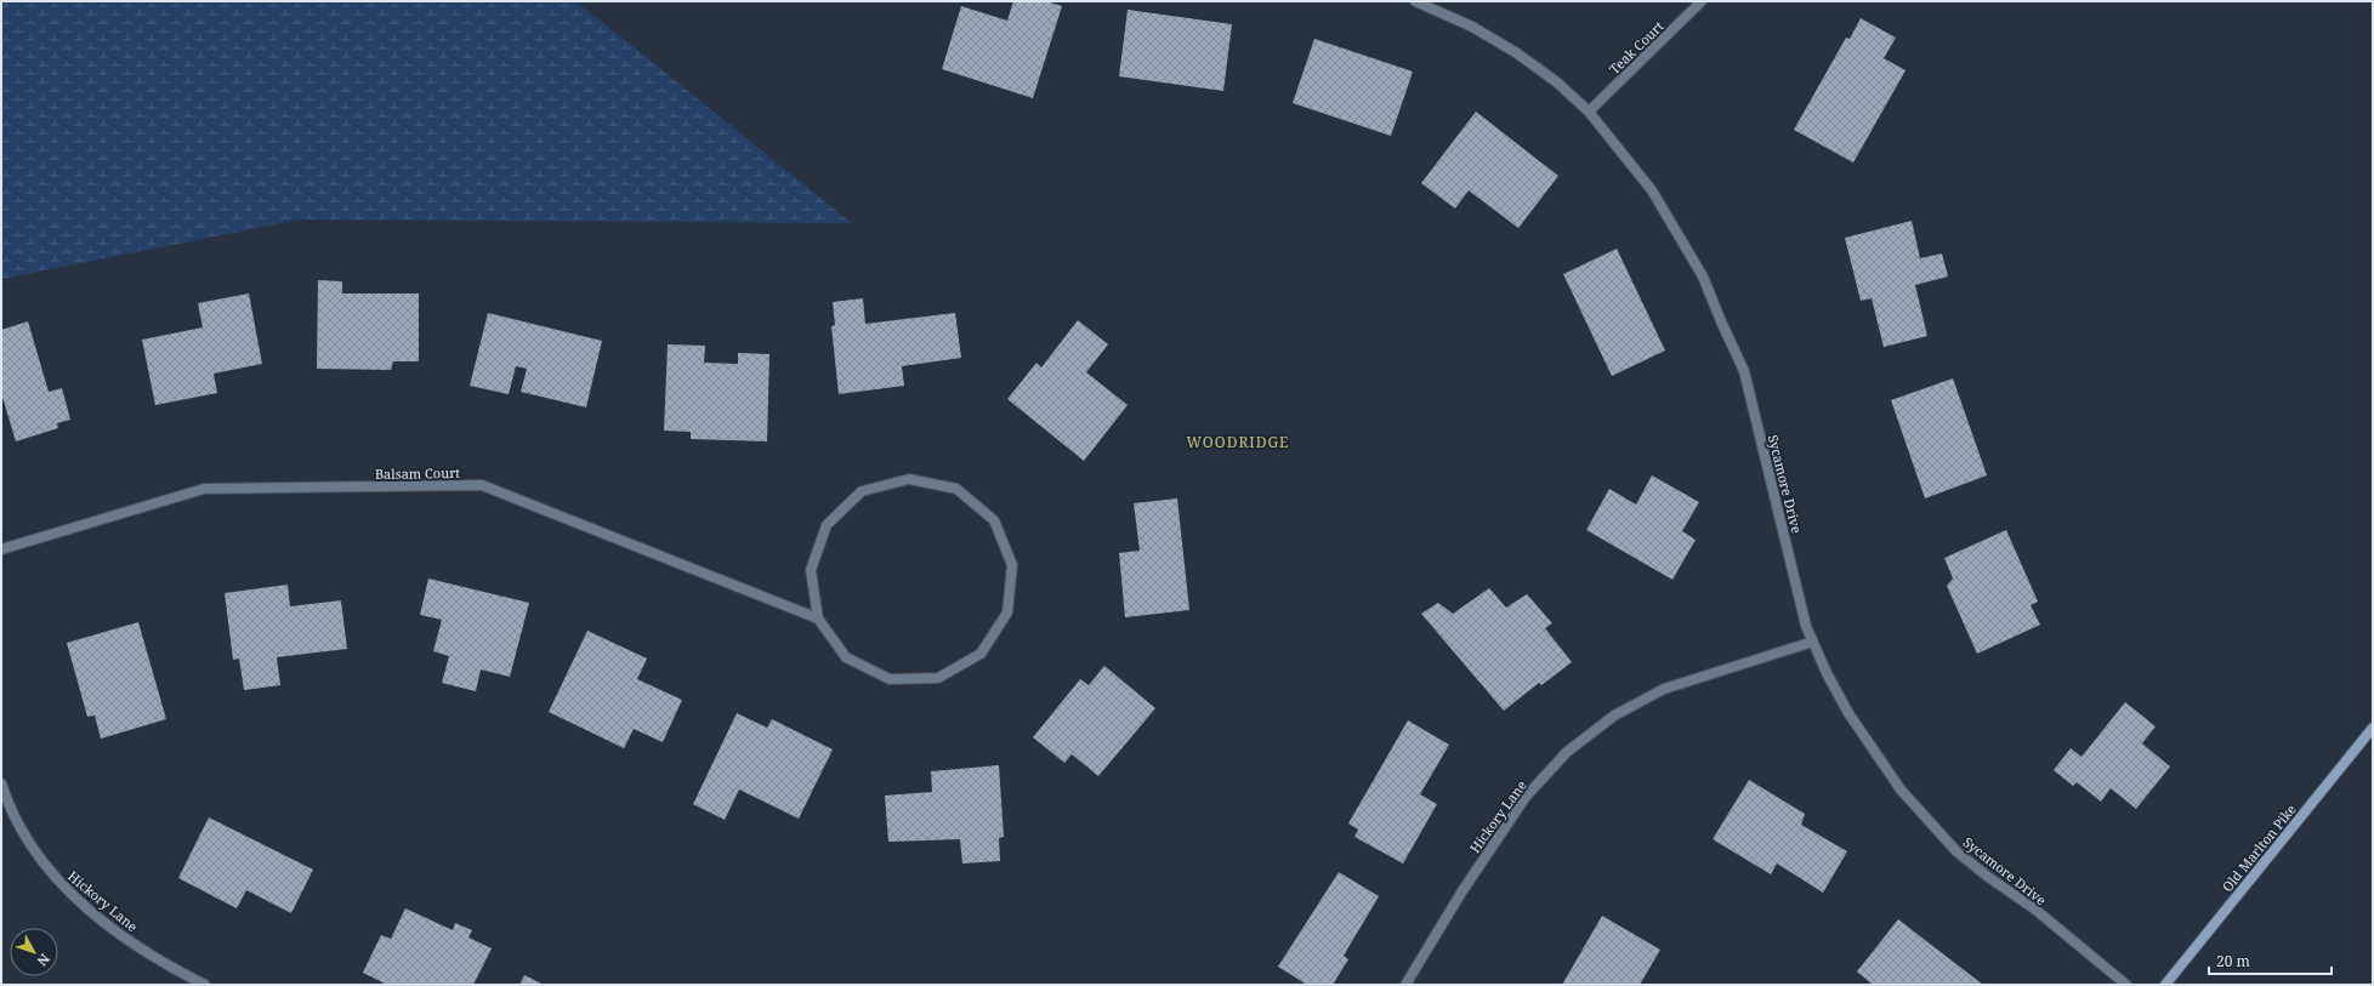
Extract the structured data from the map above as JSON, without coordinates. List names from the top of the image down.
{
  "streets": {
    "street": [
      "Teak Court",
      "Balsam Court",
      "Sycamore Drive",
      "Hickory Lane",
      "Old Marlton Pike"
    ]
  },
  "crossings": [
    ["Teak Court", "Sycamore Drive"],
    ["Sycamore Drive", "Hickory Lane"]
  ],
  "districts": ["WOODRIDGE"],
  "scale_bar": "20 m",
  "north": "bottom right"
}
